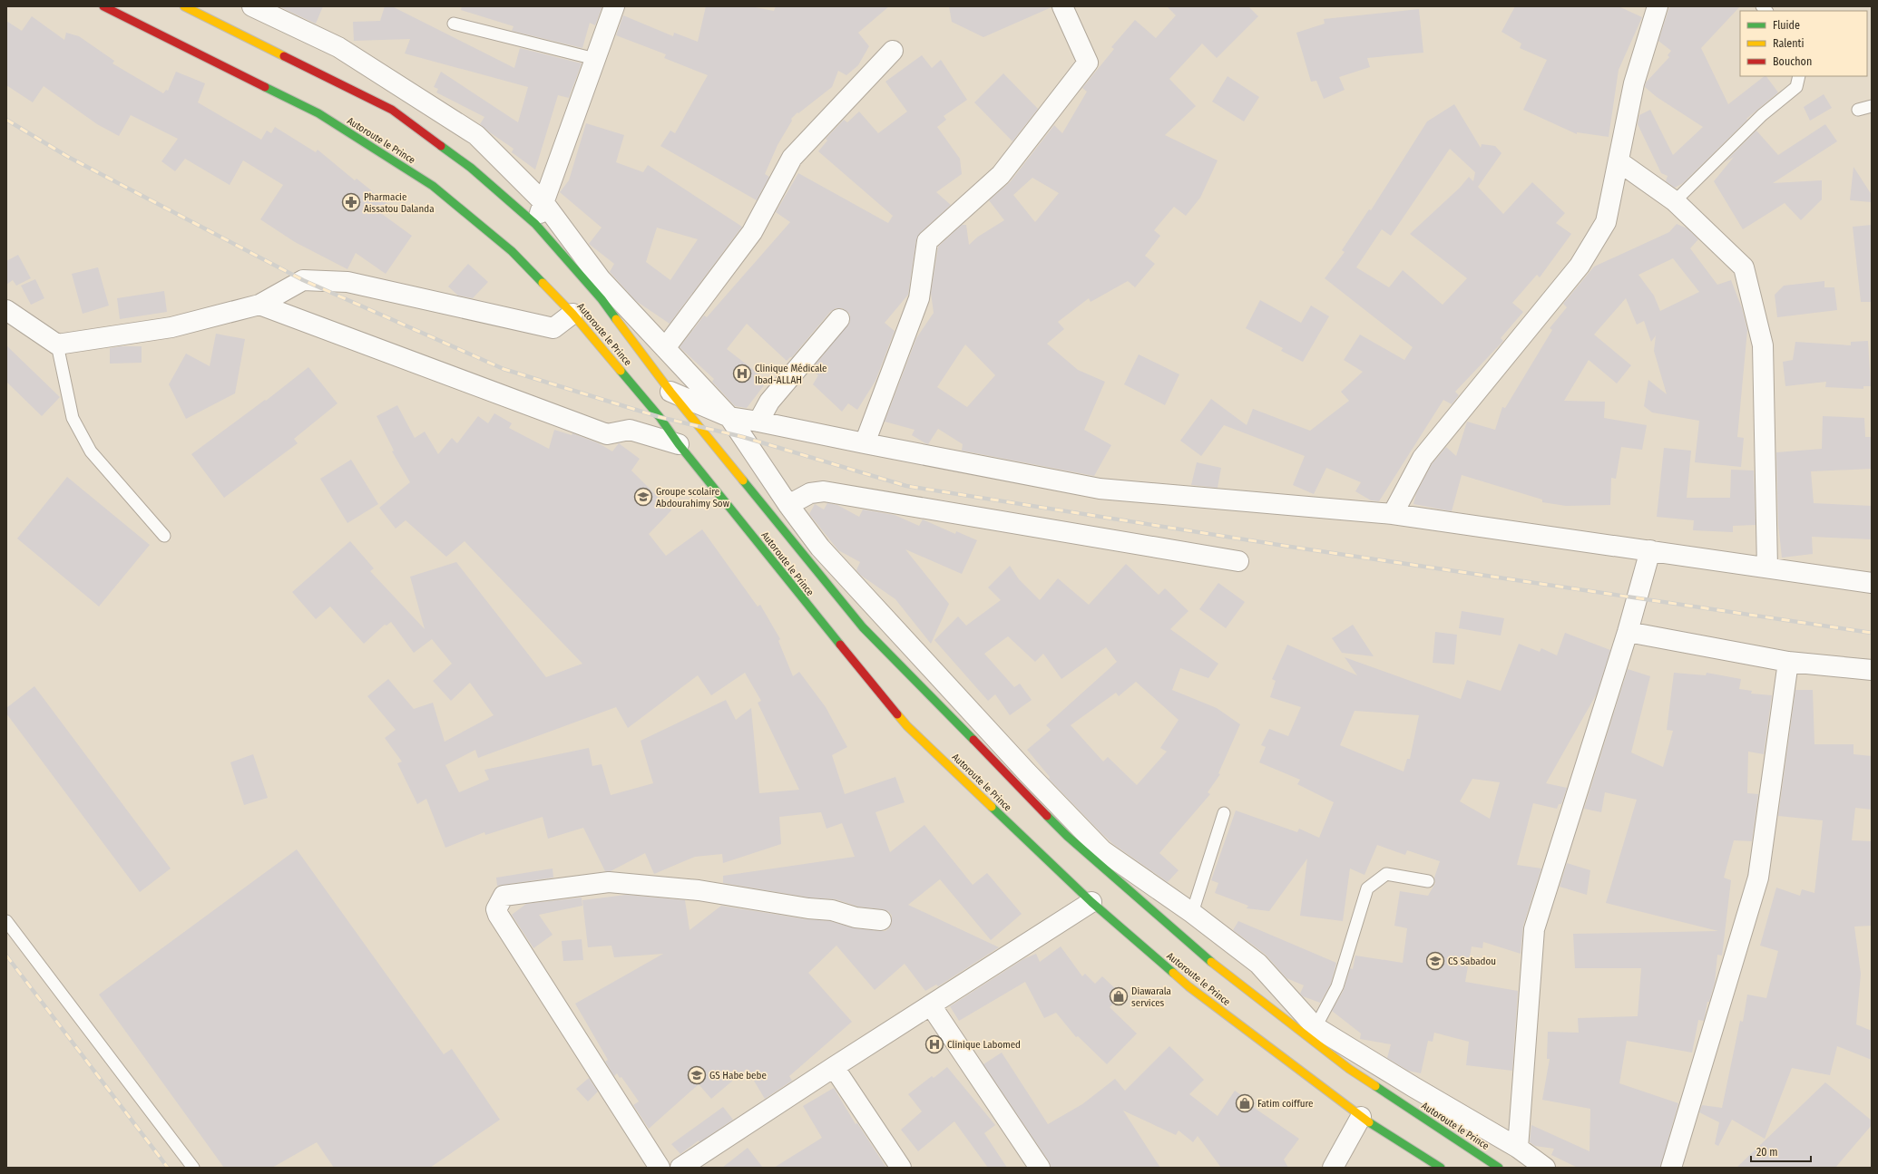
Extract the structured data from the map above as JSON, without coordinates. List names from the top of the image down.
{
  "streets": {
    "main road": ["Autoroute le Prince"]
  },
  "places": {
    "pharmacy": ["Pharmacie Aissatou Dalanda"],
    "hospital": ["Clinique Médicale Ibad-ALLAH", "Clinique Labomed"],
    "school or university": ["Groupe scolaire Abdourahimy Sow", "CS Sabadou", "GS Habe bebe"],
    "shop": ["Diawarala services", "Fatim coiffure"]
  },
  "legend": ["Fluide", "Ralenti", "Bouchon"],
  "scale_bar": "20 m"
}
